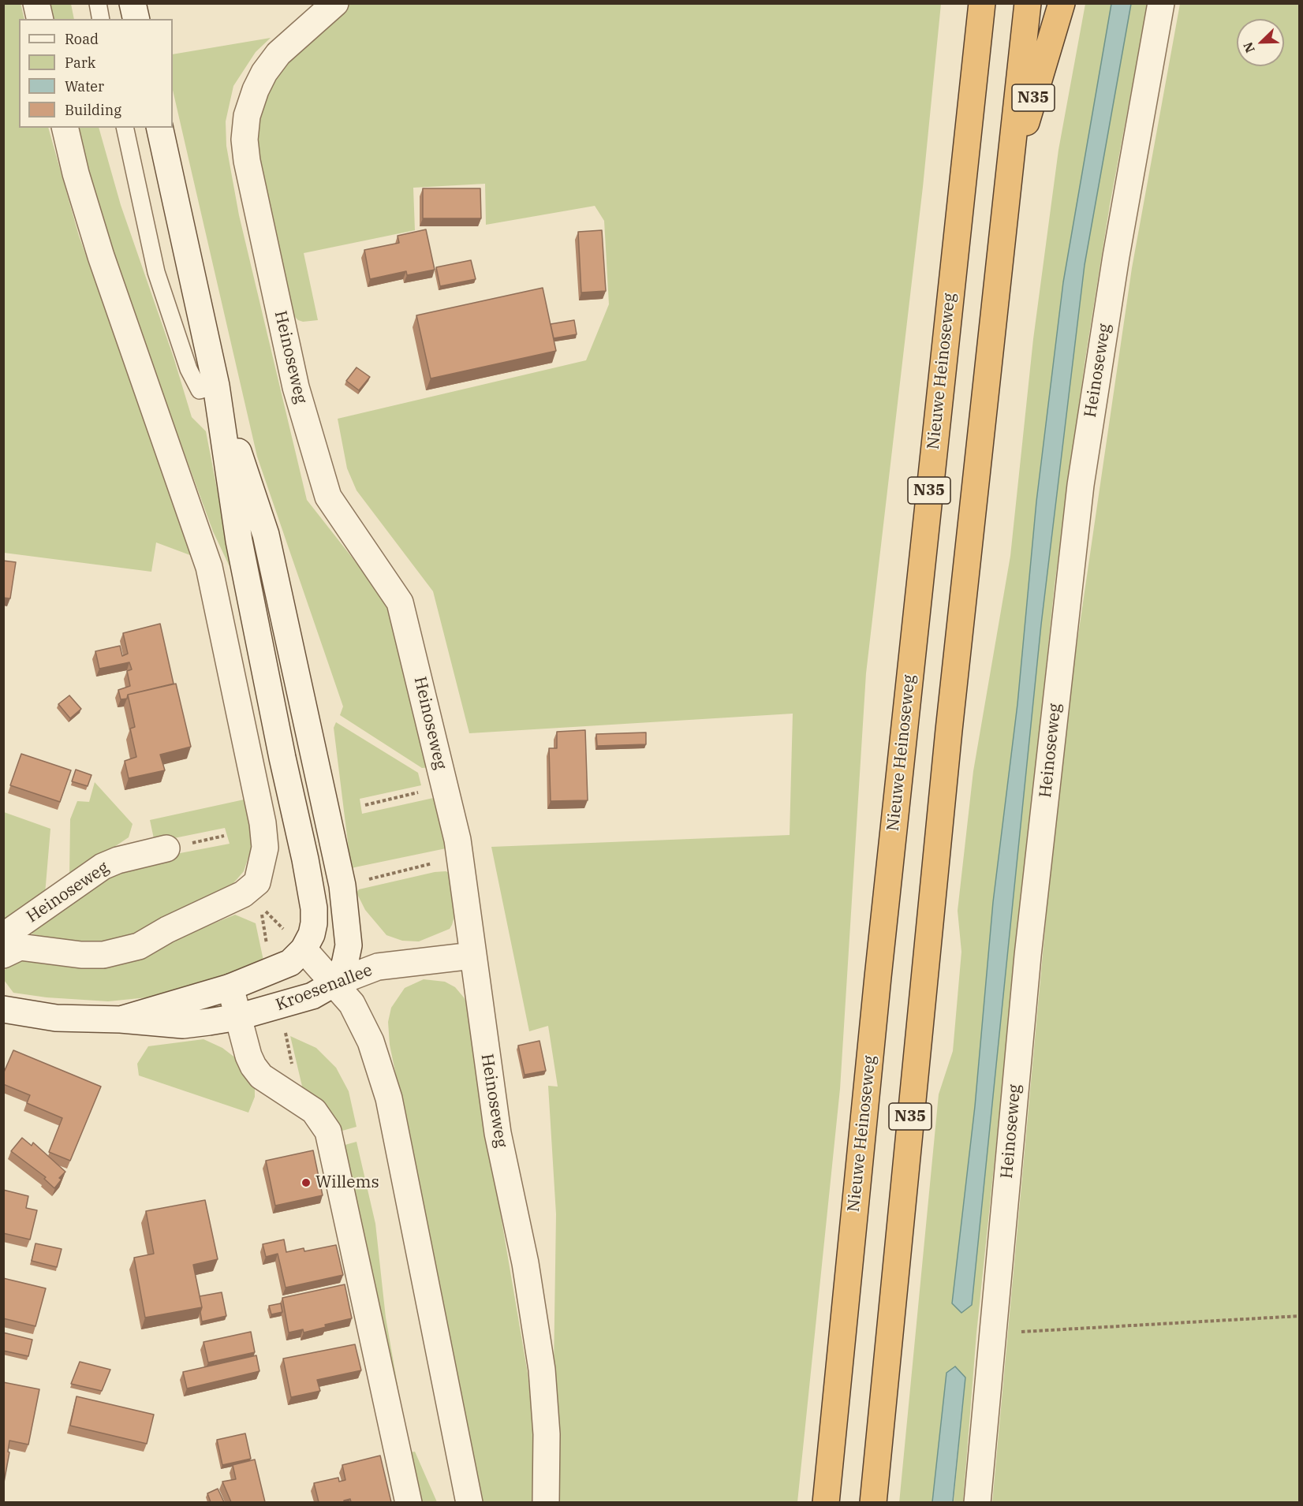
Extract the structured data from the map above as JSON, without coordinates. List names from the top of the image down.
{
  "streets": {
    "highway": ["N35", "Nieuwe Heinoseweg"],
    "street": ["Heinoseweg", "Kroesenallee"]
  },
  "crossings": [
    ["Heinoseweg", "Kroesenallee"]
  ],
  "places": ["Willems"],
  "legend": [
    "Road",
    "Park",
    "Water",
    "Building"
  ],
  "north": "bottom left"
}
